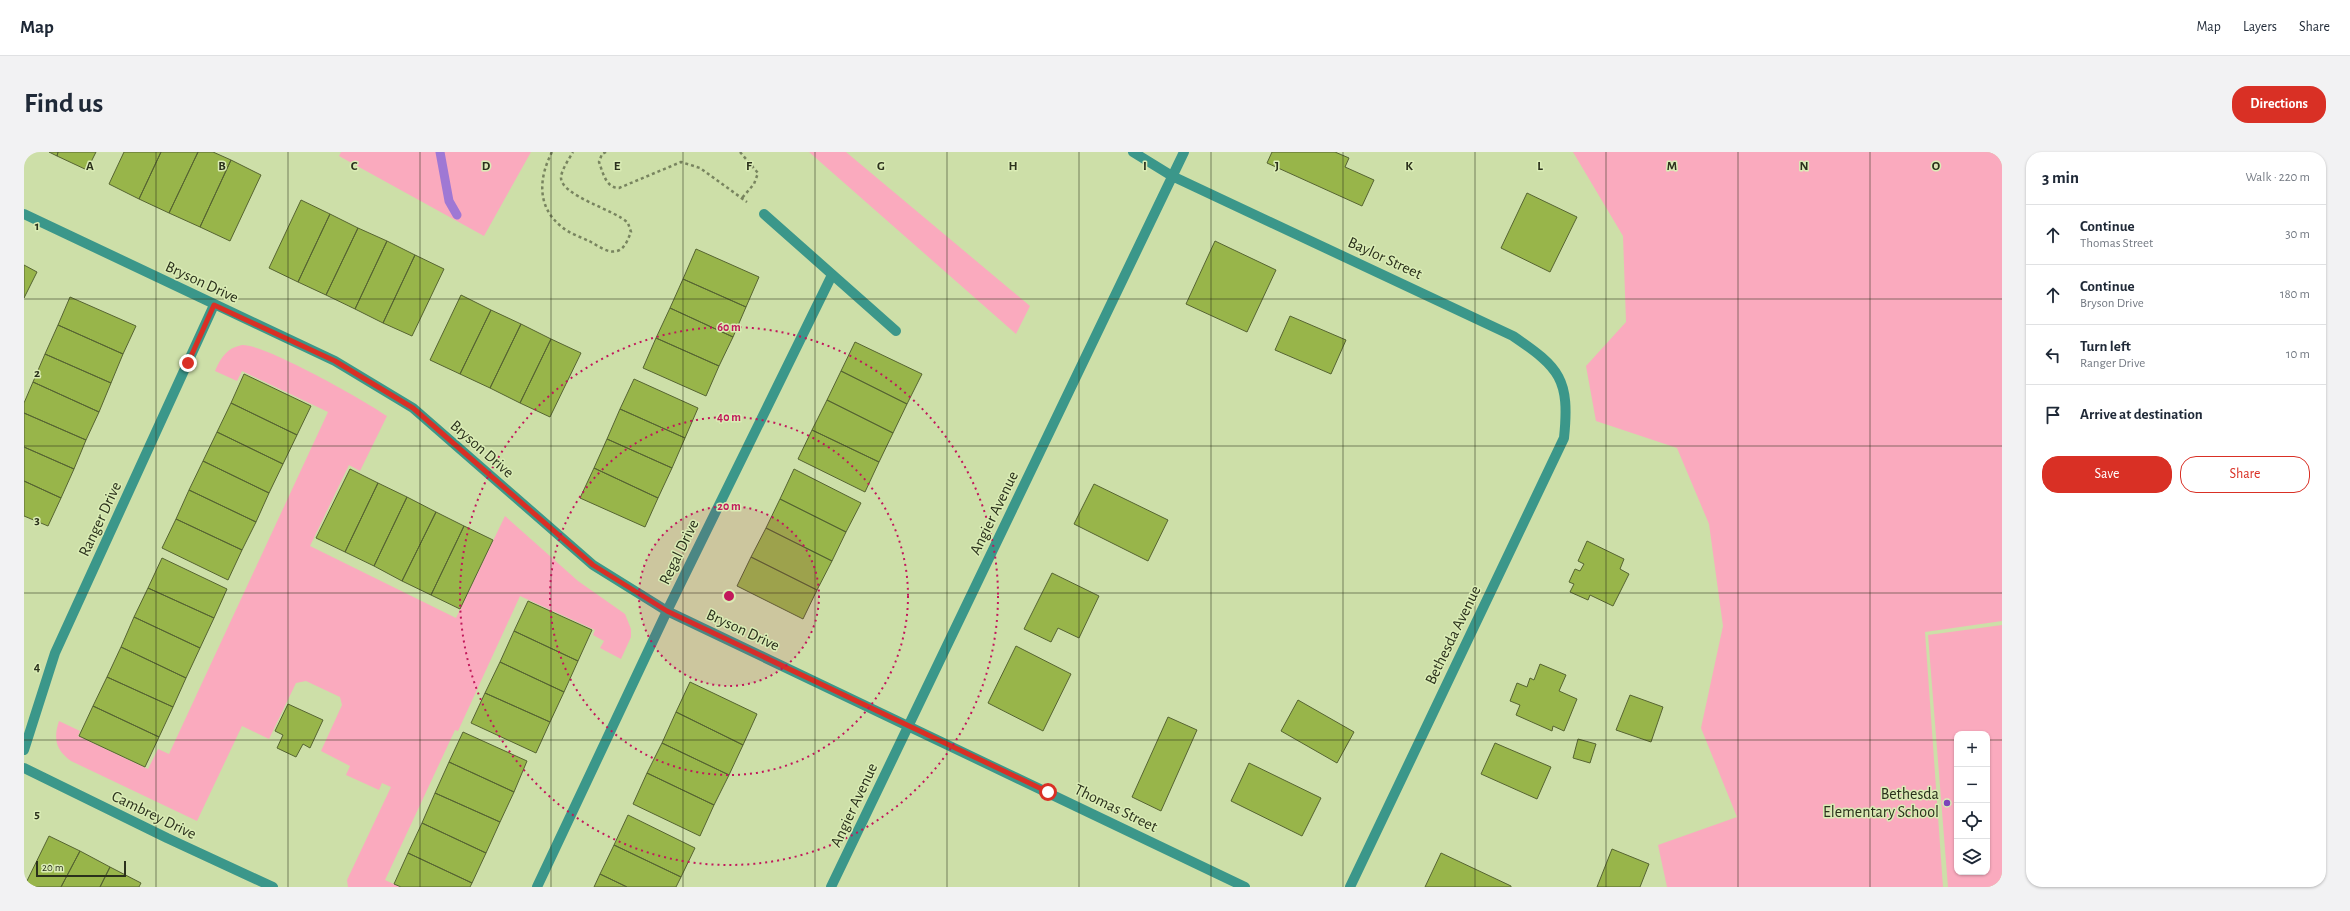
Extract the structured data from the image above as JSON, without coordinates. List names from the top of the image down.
{
  "streets": {
    "street": [
      "Baylor Street",
      "Bryson Drive",
      "Angier Avenue",
      "Ranger Drive",
      "Regal Drive",
      "Bethesda Avenue",
      "Thomas Street",
      "Cambrey Drive"
    ]
  },
  "crossings": [
    ["Baylor Street", "Angier Avenue"],
    ["Baylor Street", "Bethesda Avenue"],
    ["Bryson Drive", "Angier Avenue"],
    ["Bryson Drive", "Ranger Drive"],
    ["Bryson Drive", "Regal Drive"],
    ["Bryson Drive", "Thomas Street"],
    ["Angier Avenue", "Thomas Street"]
  ],
  "places": ["Bethesda Elementary School"],
  "scale_bar": "20 m",
  "page": {
    "header": "Map",
    "nav": ["Map", "Layers", "Share"],
    "buttons": [
      "Directions",
      ["Save", "Share"]
    ],
    "title": "Find us",
    "heading": ["3 min", "Walk · 220 m"],
    "list": [
      ["Continue", "Thomas Street", "30 m"],
      ["Continue", "Bryson Drive", "180 m"],
      ["Turn left", "Ranger Drive", "10 m"],
      "Arrive at destination"
    ],
    "map_buttons": ["+", "−"],
    "scale": "20 m"
  },
  "grid": {
    "columns": [
      "A",
      "B",
      "C",
      "D",
      "E",
      "F",
      "G",
      "H",
      "I",
      "J",
      "K",
      "L",
      "M",
      "N",
      "O"
    ],
    "rows": [
      "1",
      "2",
      "3",
      "4",
      "5"
    ]
  },
  "rings": ["60 m", "40 m", "20 m"]
}
